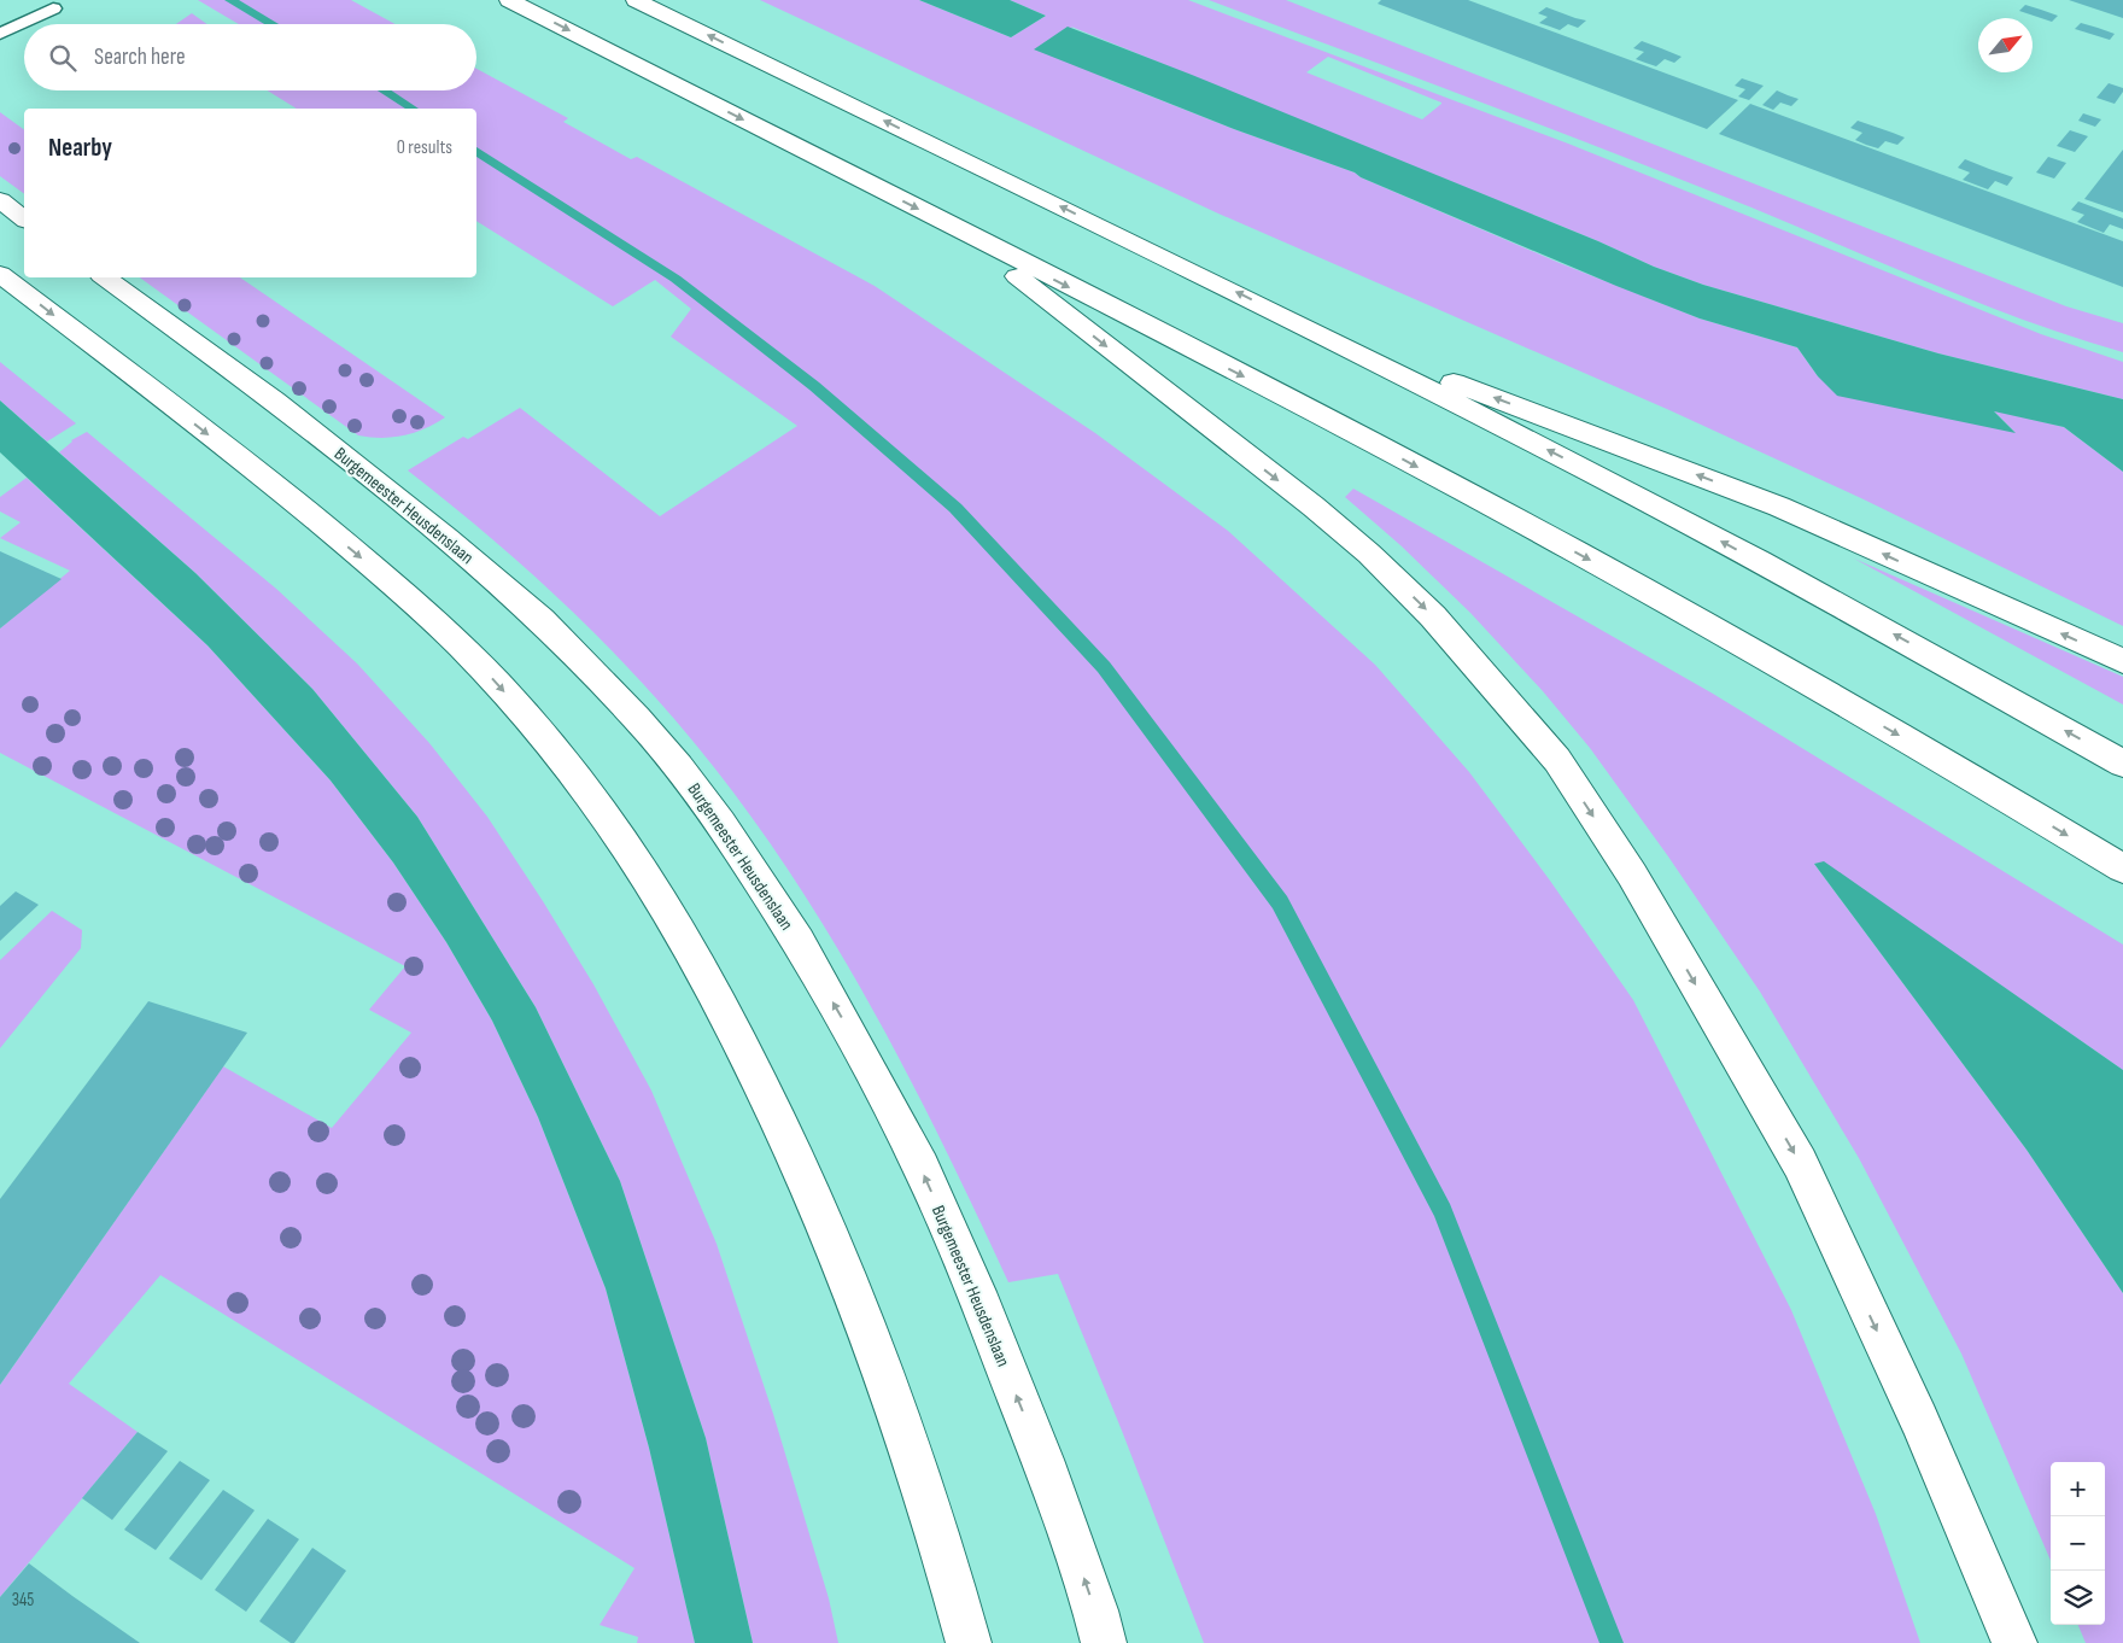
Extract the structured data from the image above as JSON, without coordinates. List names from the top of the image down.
{
  "streets": {
    "main road": ["Burgemeester Heusdenslaan"]
  },
  "house_numbers": ["345"],
  "north": "top right",
  "page": {
    "search": "Search here",
    "heading": ["Nearby", "0 results"],
    "map_buttons": ["+", "−"]
  }
}
